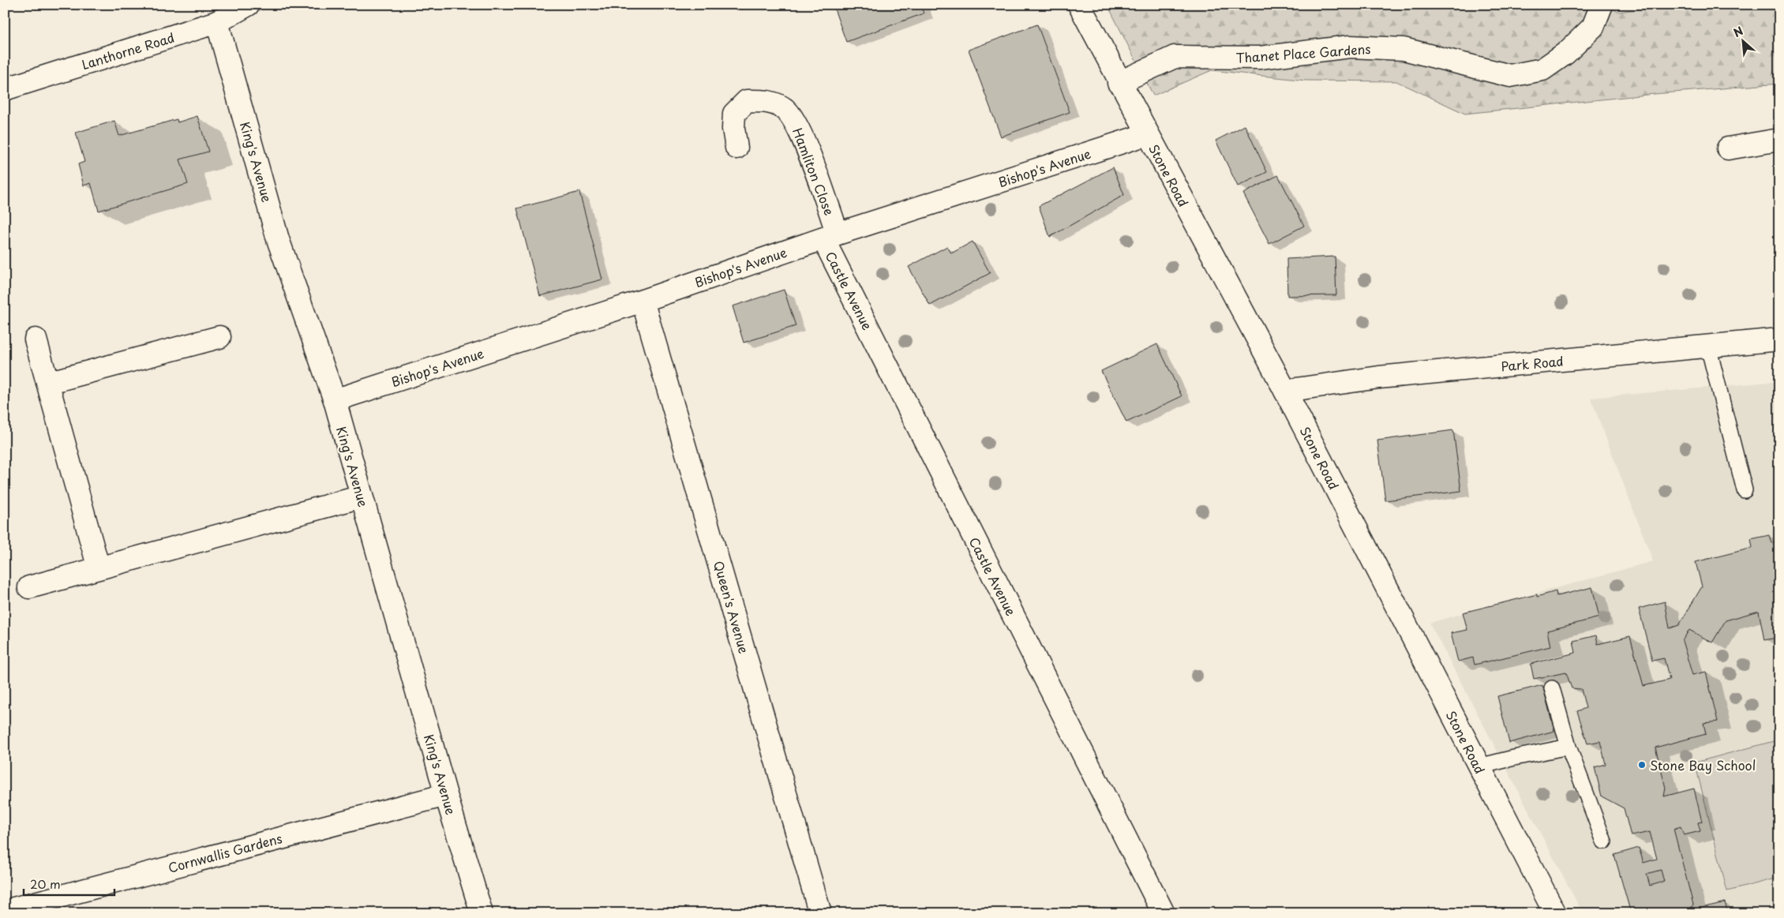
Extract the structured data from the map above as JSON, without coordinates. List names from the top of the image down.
{
  "streets": {
    "street": [
      "Lanthorne Road",
      "Thanet Place Gardens",
      "King's Avenue",
      "Bishop's Avenue",
      "Hamliton Close",
      "Stone Road",
      "Castle Avenue",
      "Park Road",
      "Queen's Avenue",
      "Cornwallis Gardens"
    ]
  },
  "crossings": [
    ["Lanthorne Road", "King's Avenue"],
    ["Thanet Place Gardens", "Stone Road"],
    ["King's Avenue", "Bishop's Avenue"],
    ["King's Avenue", "Cornwallis Gardens"],
    ["Bishop's Avenue", "Hamliton Close"],
    ["Bishop's Avenue", "Stone Road"],
    ["Bishop's Avenue", "Castle Avenue"],
    ["Bishop's Avenue", "Queen's Avenue"],
    ["Hamliton Close", "Castle Avenue"],
    ["Stone Road", "Park Road"]
  ],
  "places": ["Stone Bay School"],
  "scale_bar": "20 m",
  "north": "top left"
}
